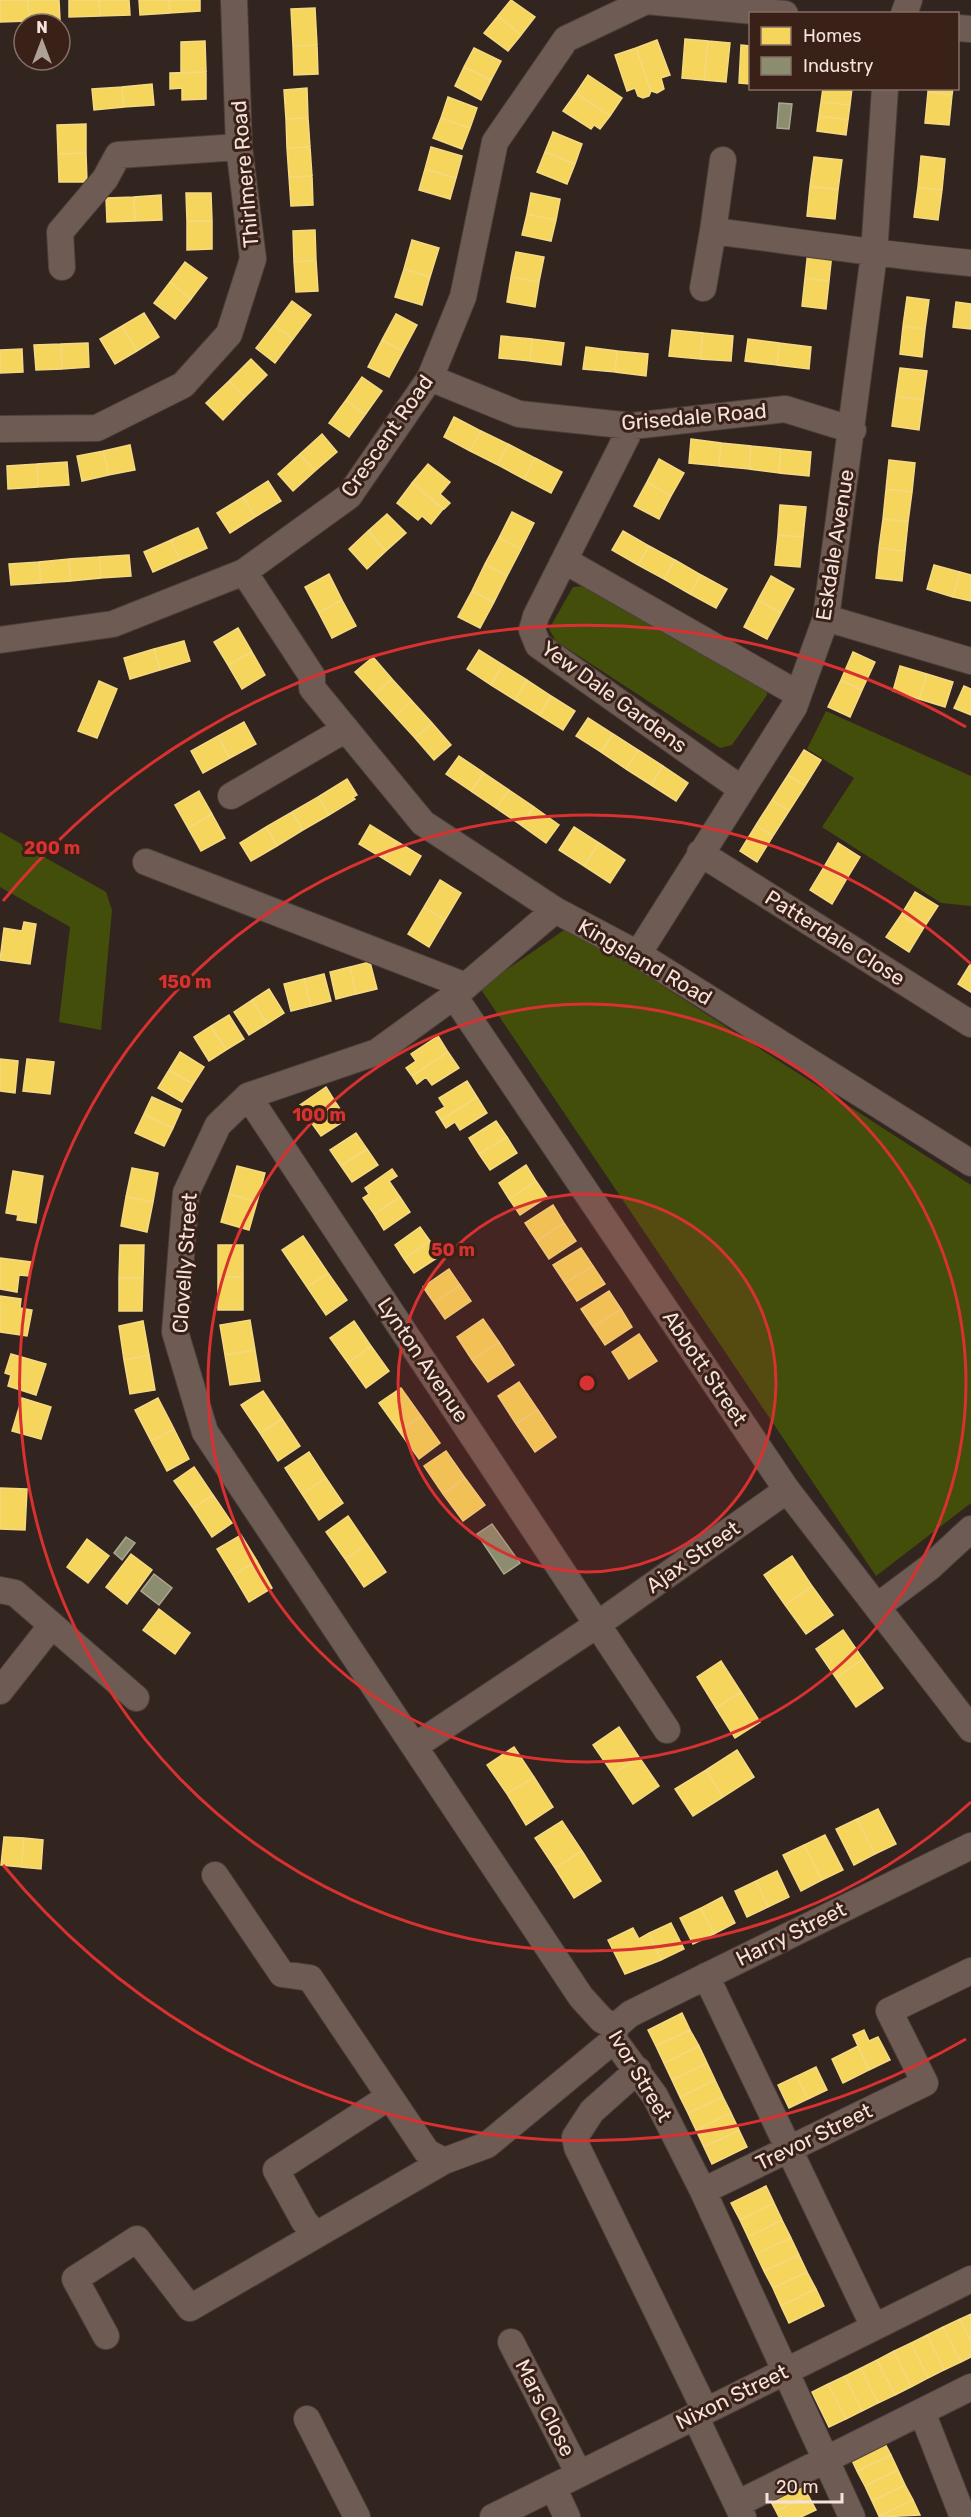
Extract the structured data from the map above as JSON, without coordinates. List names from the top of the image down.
{
  "streets": {
    "street": [
      "Thirlmere Road",
      "Grisedale Road",
      "Crescent Road",
      "Eskdale Avenue",
      "Yew Dale Gardens",
      "Patterdale Close",
      "Kingsland Road",
      "Clovelly Street",
      "Lynton Avenue",
      "Abbott Street",
      "Ajax Street",
      "Harry Street",
      "Ivor Street",
      "Trevor Street",
      "Nixon Street",
      "Mars Close"
    ]
  },
  "crossings": [
    ["Grisedale Road", "Crescent Road"],
    ["Grisedale Road", "Eskdale Avenue"],
    ["Grisedale Road", "Yew Dale Gardens"],
    ["Crescent Road", "Kingsland Road"],
    ["Eskdale Avenue", "Yew Dale Gardens"],
    ["Eskdale Avenue", "Patterdale Close"],
    ["Eskdale Avenue", "Kingsland Road"],
    ["Kingsland Road", "Clovelly Street"],
    ["Clovelly Street", "Lynton Avenue"],
    ["Clovelly Street", "Abbott Street"],
    ["Clovelly Street", "Ajax Street"],
    ["Clovelly Street", "Ivor Street"],
    ["Lynton Avenue", "Ajax Street"],
    ["Abbott Street", "Ajax Street"],
    ["Ajax Street", "Ivor Street"],
    ["Harry Street", "Ivor Street"],
    ["Ivor Street", "Trevor Street"],
    ["Ivor Street", "Nixon Street"],
    ["Nixon Street", "Mars Close"]
  ],
  "legend": ["Homes", "Industry"],
  "scale_bar": "20 m",
  "north": "top",
  "rings": [
    "200 m",
    "150 m",
    "100 m",
    "50 m"
  ]
}
